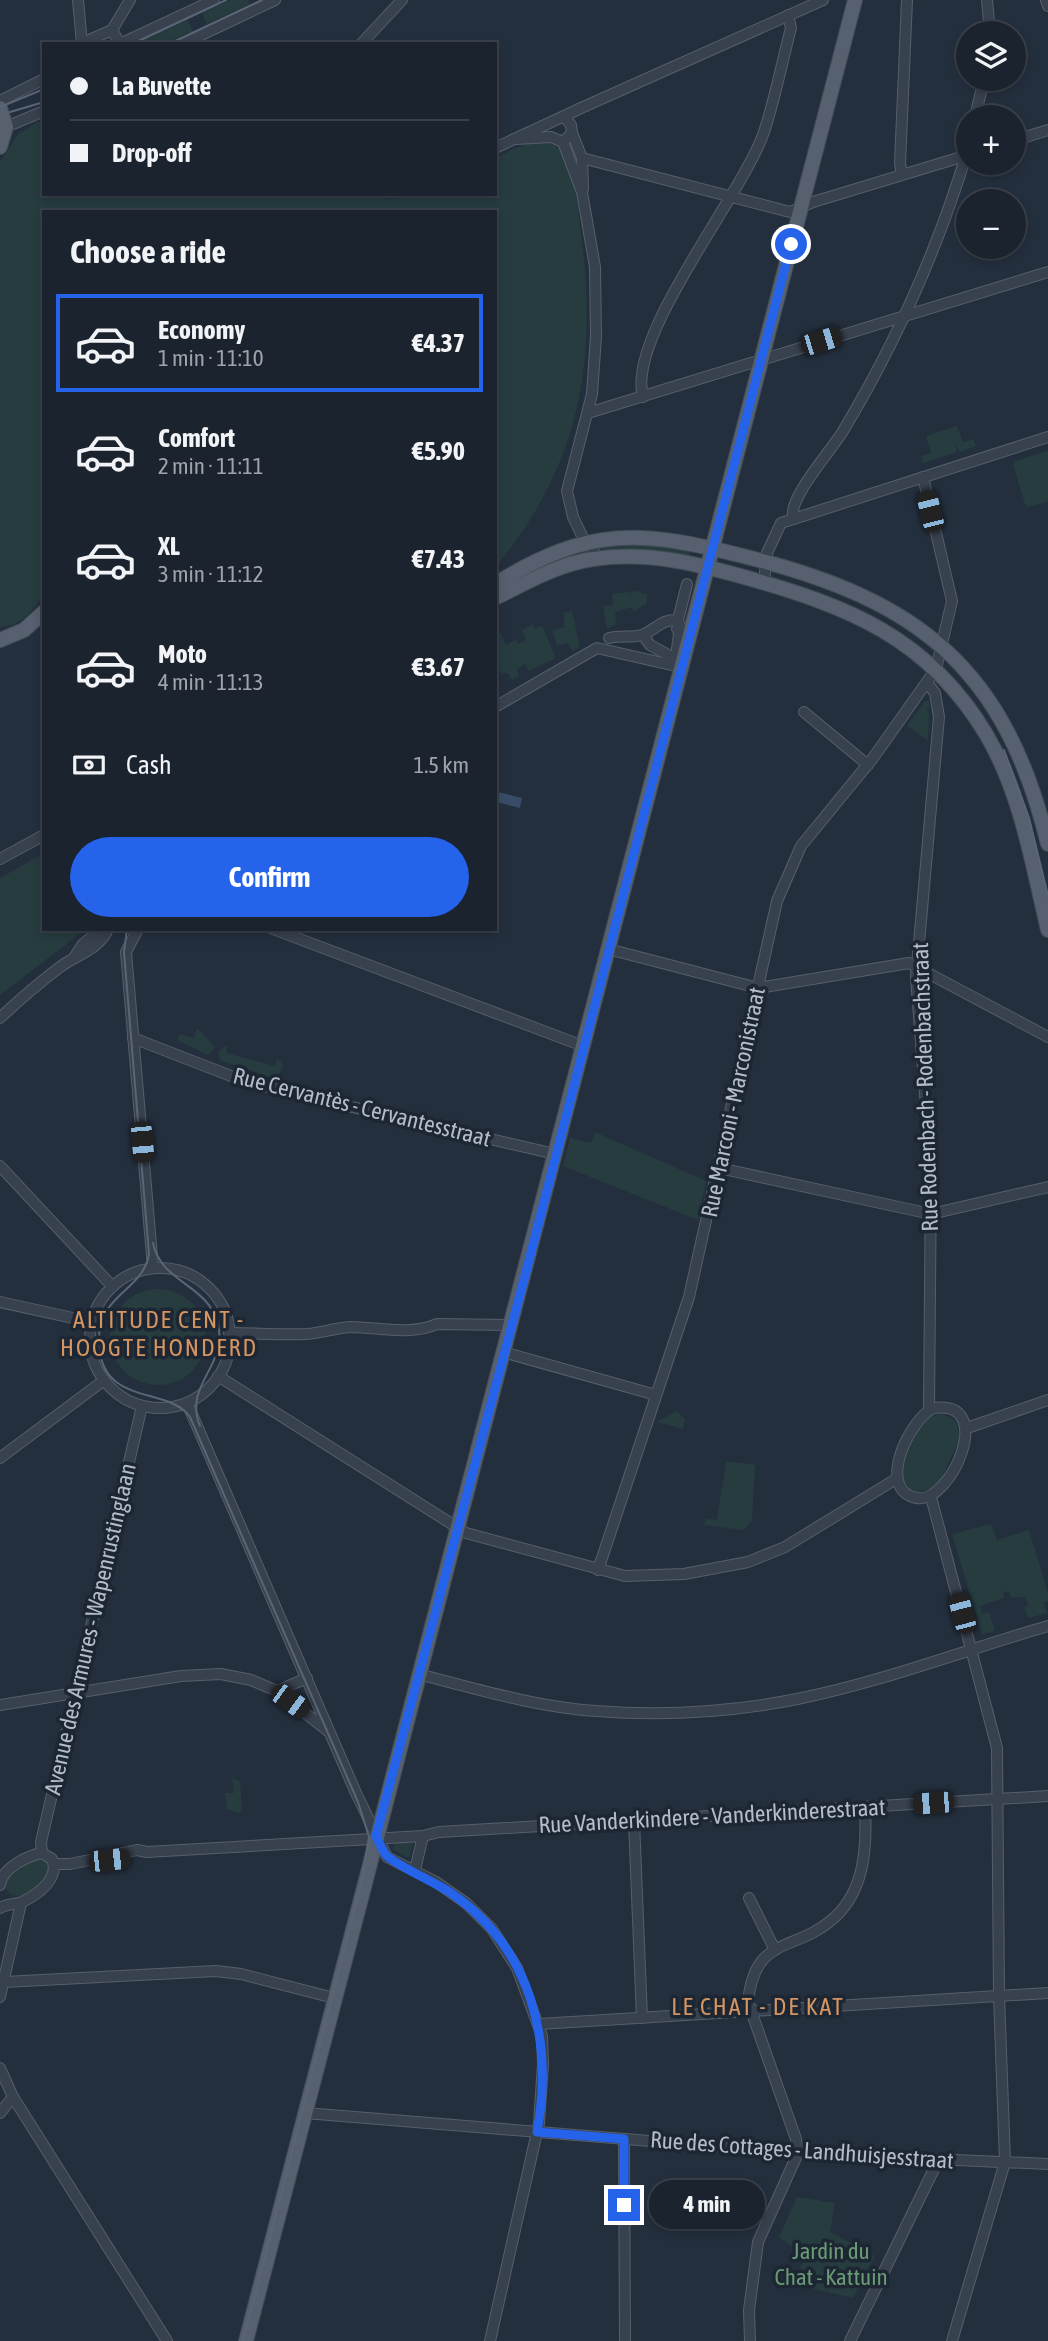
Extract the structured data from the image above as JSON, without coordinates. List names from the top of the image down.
{
  "streets": {
    "street": [
      "Rue Rodenbach - Rodenbachstraat",
      "Rue Marconi - Marconistraat",
      "Rue Cervantès - Cervantesstraat",
      "Avenue des Armures - Wapenrustinglaan",
      "Rue Vanderkindere - Vanderkinderestraat",
      "Rue des Cottages - Landhuisjesstraat"
    ]
  },
  "crossings": [
    ["Rue Rodenbach - Rodenbachstraat", "Rue Marconi - Marconistraat"]
  ],
  "districts": ["ALTITUDE CENT - HOOGTE HONDERD", "LE CHAT - DE KAT"],
  "parks": ["Jardin du Chat - Kattuin"],
  "page": {
    "map_buttons": ["+", "−"],
    "banner": ["La Buvette", "Drop-off"],
    "heading": "Choose a ride",
    "list": [
      {
        "name": "Economy",
        "note": "1 min · 11:10",
        "value": "€4.37"
      },
      {
        "name": "Comfort",
        "note": "2 min · 11:11",
        "value": "€5.90"
      },
      {
        "name": "XL",
        "note": "3 min · 11:12",
        "value": "€7.43"
      },
      {
        "name": "Moto",
        "note": "4 min · 11:13",
        "value": "€3.67"
      }
    ],
    "pay": ["Cash", "1.5 km"],
    "buttons": "Confirm",
    "bubble": "4 min"
  }
}
